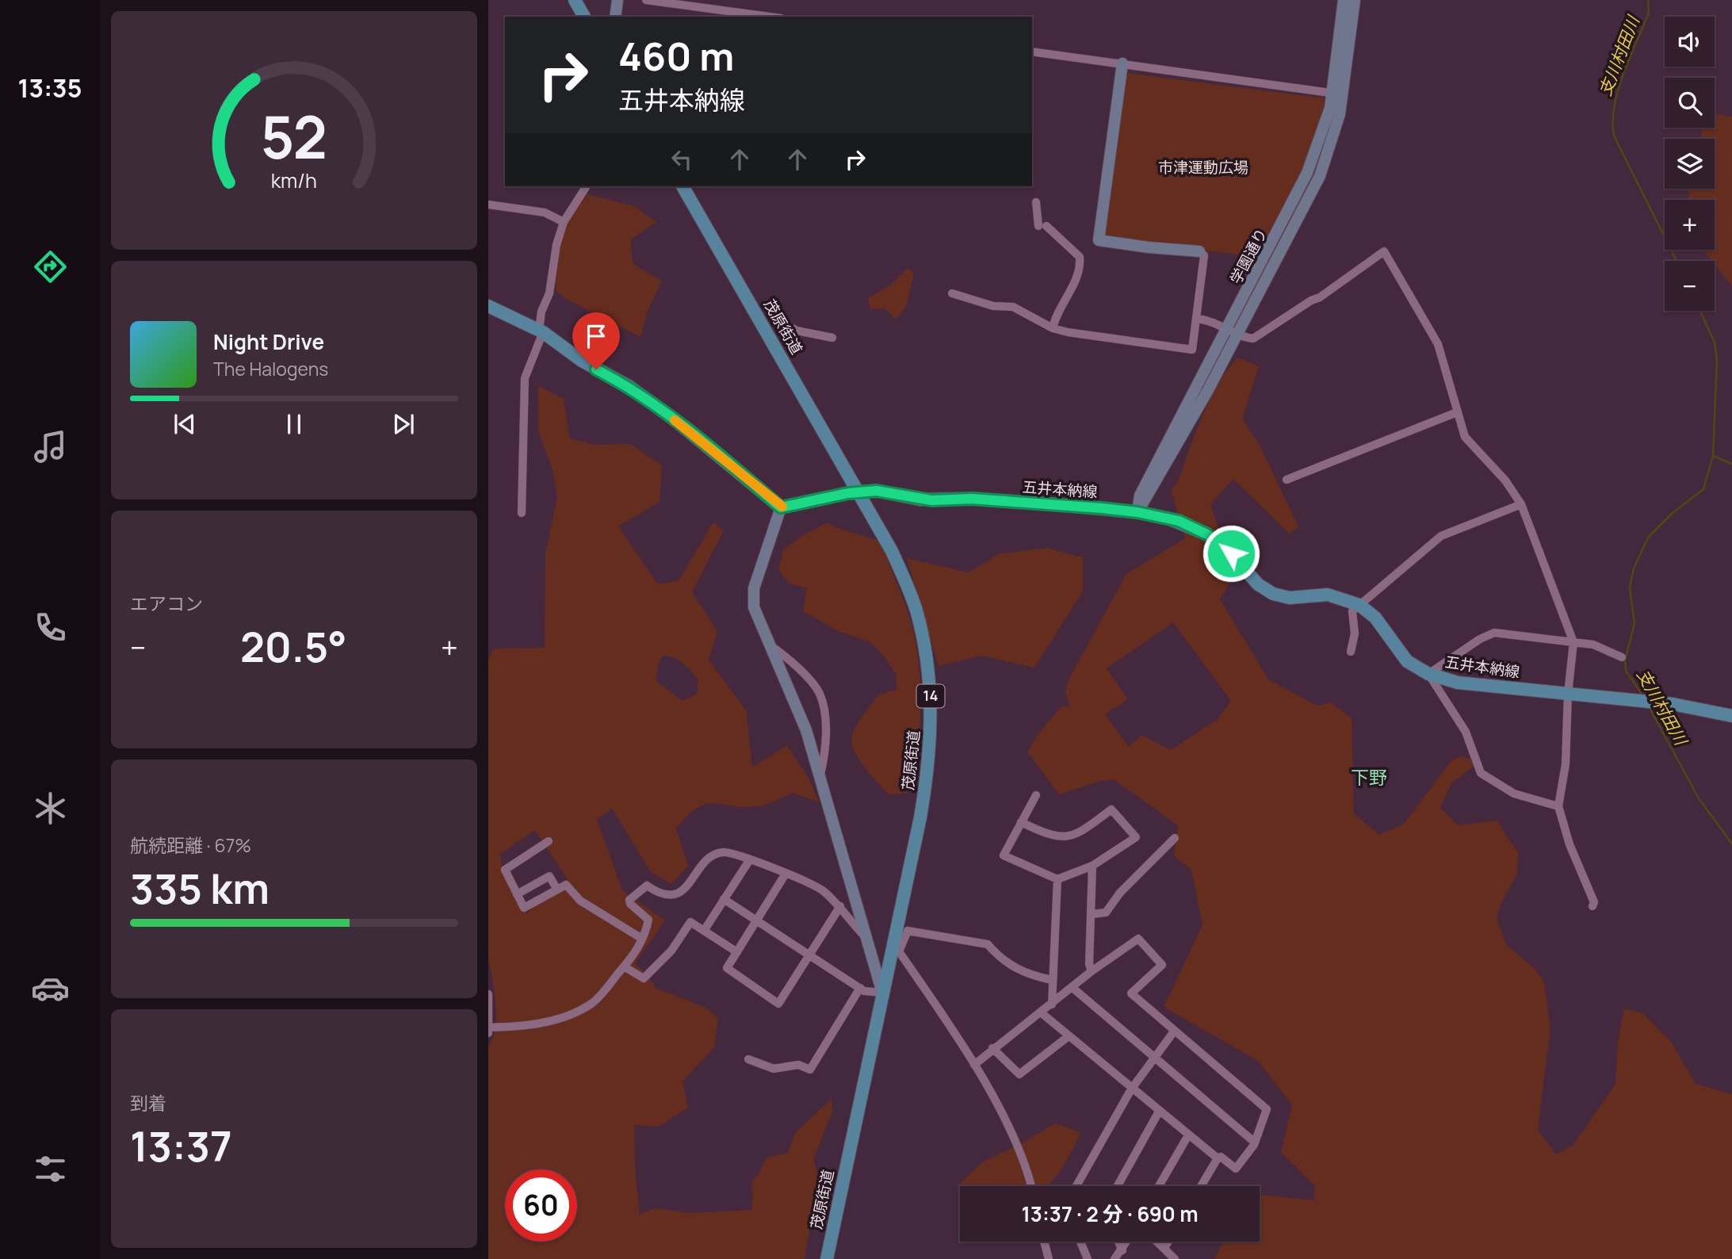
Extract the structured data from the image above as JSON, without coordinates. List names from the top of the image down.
{
  "streets": {
    "main road": ["茂原街道", "五井本納線", "14"],
    "street": ["学園通り"]
  },
  "crossings": [
    ["学園通り", "五井本納線"],
    ["茂原街道", "五井本納線"]
  ],
  "districts": ["下野"],
  "water": ["支川村田川"],
  "parks": ["市津運動広場"],
  "page": {
    "tabs": "13:35",
    "map_buttons": ["+", "−"],
    "turn": ["460 m", "五井本納線"],
    "song": ["Night Drive", "The Halogens"],
    "tile": [
      "エアコン",
      ["航続距離 · 67%", "335 km"],
      ["到着", "13:37"]
    ],
    "heat": ["−", "20.5°", "+"],
    "limit": "60",
    "trip": "13:37 · 2 分 · 690 m",
    "gauge": ["52", "km/h"]
  }
}
